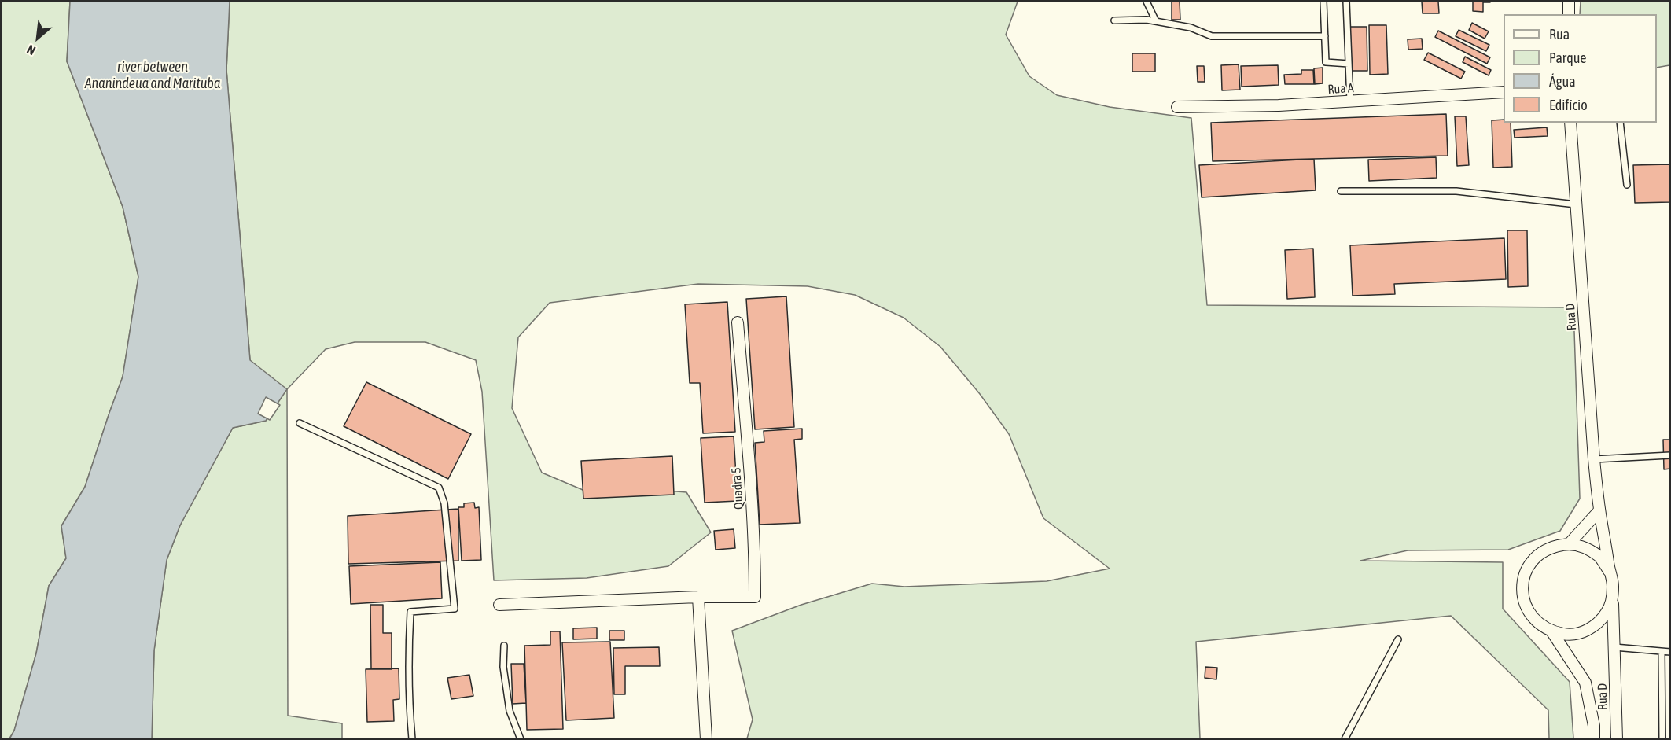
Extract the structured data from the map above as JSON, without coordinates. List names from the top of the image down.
{
  "streets": {
    "street": ["Rua A", "Rua D", "Quadra 5"]
  },
  "water": ["river between Ananindeua and Marituba"],
  "legend": [
    "Rua",
    "Parque",
    "Água",
    "Edifício"
  ],
  "north": "bottom left"
}
